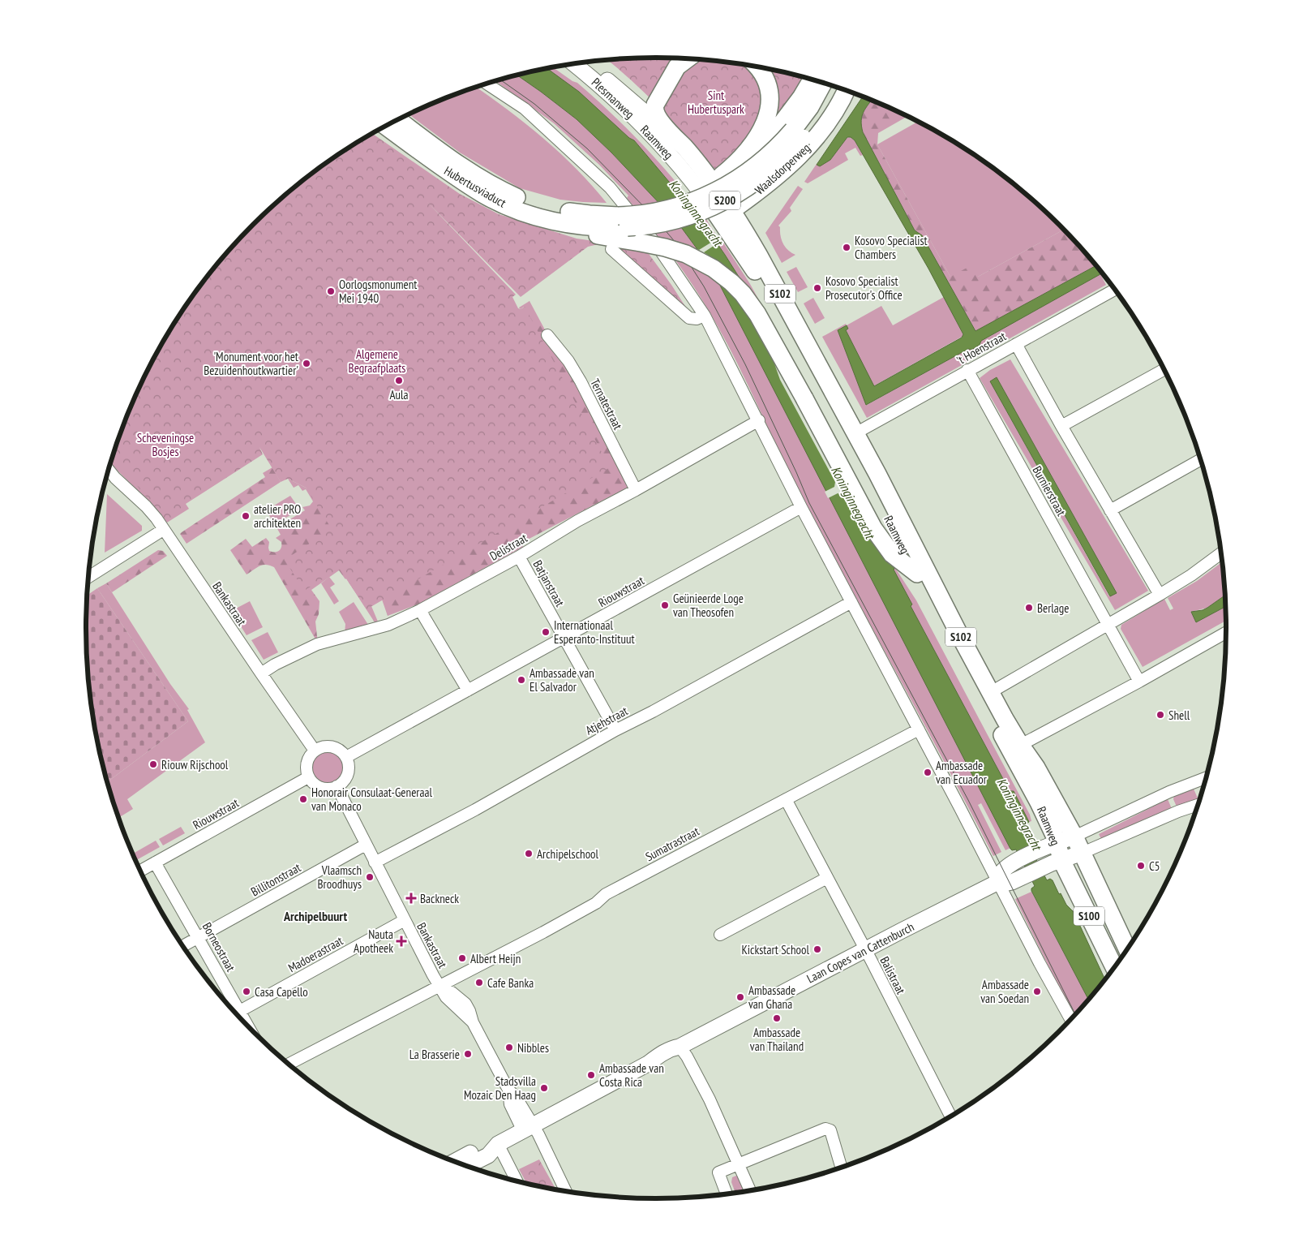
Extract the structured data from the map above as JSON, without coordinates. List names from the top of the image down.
{
  "streets": {
    "main road": [
      "Plesmanweg",
      "Raamweg",
      "Waalsdorperweg",
      "Hubertusviaduct",
      "S200",
      "S102",
      "S100",
      "Laan Copes van Cattenburch"
    ],
    "street": [
      "'t Hoenstraat",
      "Ternatestraat",
      "Burnierstraat",
      "Delistraat",
      "Batjanstraat",
      "Riouwstraat",
      "Bankastraat",
      "Atjehstraat",
      "Sumatrastraat",
      "Billitonstraat",
      "Borneostraat",
      "Madoerastraat",
      "Balistraat"
    ]
  },
  "crossings": [
    ["Plesmanweg", "Raamweg"],
    ["Plesmanweg", "Waalsdorperweg"],
    ["Raamweg", "Waalsdorperweg"],
    ["Raamweg", "'t Hoenstraat"],
    ["Raamweg", "Laan Copes van Cattenburch"],
    ["'t Hoenstraat", "Burnierstraat"],
    ["Ternatestraat", "Delistraat"],
    ["Delistraat", "Batjanstraat"],
    ["Delistraat", "Bankastraat"],
    ["Batjanstraat", "Riouwstraat"],
    ["Batjanstraat", "Atjehstraat"],
    ["Riouwstraat", "Bankastraat"],
    ["Riouwstraat", "Borneostraat"],
    ["Bankastraat", "Atjehstraat"],
    ["Bankastraat", "Sumatrastraat"],
    ["Bankastraat", "Billitonstraat"],
    ["Bankastraat", "Laan Copes van Cattenburch"],
    ["Bankastraat", "Madoerastraat"],
    ["Sumatrastraat", "Balistraat"],
    ["Billitonstraat", "Borneostraat"],
    ["Laan Copes van Cattenburch", "Balistraat"]
  ],
  "districts": ["Archipelbuurt"],
  "water": ["Koninginnegracht"],
  "parks": ["Sint Hubertuspark", "Algemene Begraafplaats", "Scheveningse Bosjes"],
  "places": {
    "other": [
      "Kosovo Specialist Chambers",
      "Kosovo Specialist Prosecutor's Office",
      "Oorlogsmonument Mei 1940",
      "'Monument voor het Bezuidenhoutkwartier'",
      "Aula",
      "atelier PRO architekten",
      "Geünieerde Loge van Theosofen",
      "Berlage",
      "Internationaal Esperanto-Instituut",
      "Ambassade van El Salvador",
      "Shell",
      "Riouw Rijschool",
      "Ambassade van Ecuador",
      "Honorair Consulaat-Generaal van Monaco",
      "Archipelschool",
      "C5",
      "Vlaamsch Broodhuys",
      "Kickstart School",
      "Albert Heijn",
      "Cafe Banka",
      "Casa Capello",
      "Ambassade van Soedan",
      "Ambassade van Ghana",
      "Ambassade van Thailand",
      "Nibbles",
      "La Brasserie",
      "Ambassade van Costa Rica",
      "Stadsvilla Mozaic Den Haag"
    ],
    "health": ["Backneck", "Nauta Apotheek"]
  }
}
